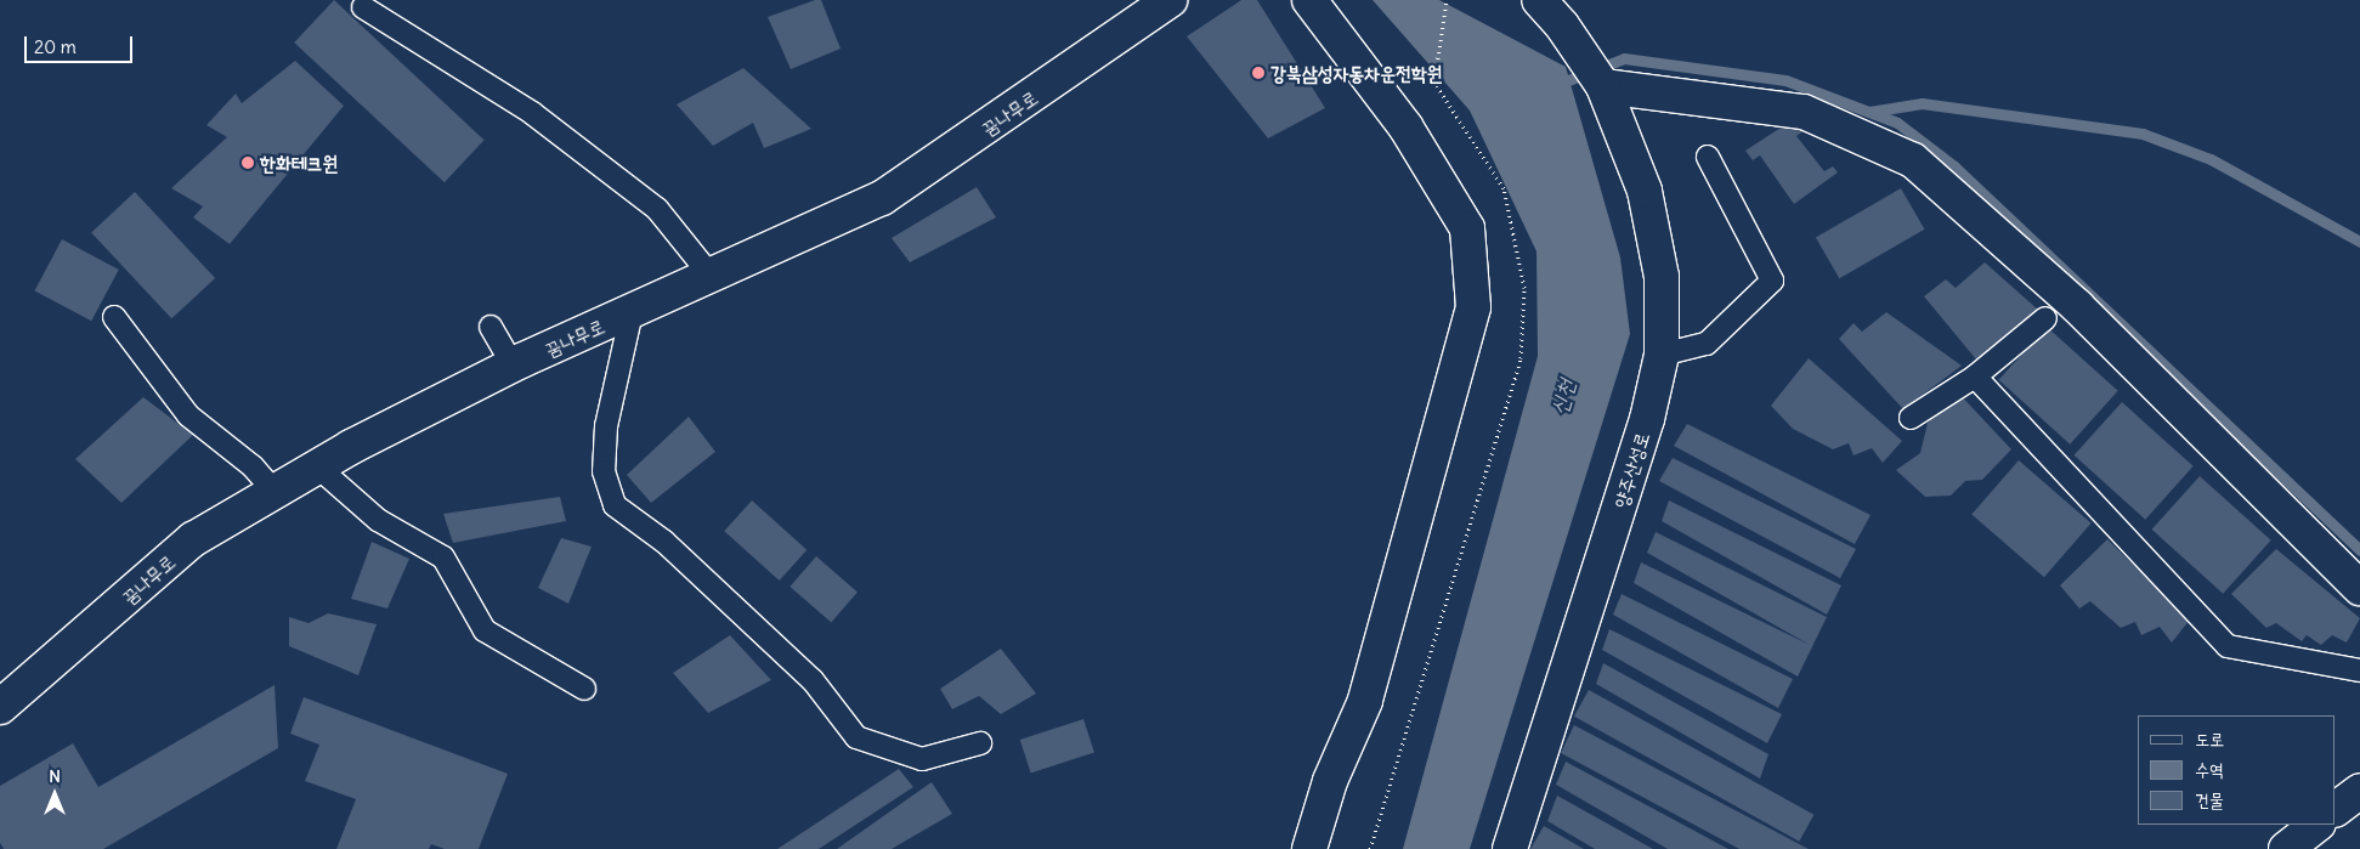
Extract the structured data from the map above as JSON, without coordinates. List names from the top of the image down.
{
  "streets": {
    "street": ["꿈나무로", "양주산성로"]
  },
  "water": ["신천"],
  "places": ["강북삼성자동차운전학원", "한화테크원"],
  "legend": ["도로", "수역", "건물"],
  "scale_bar": "20 m",
  "north": "top"
}
